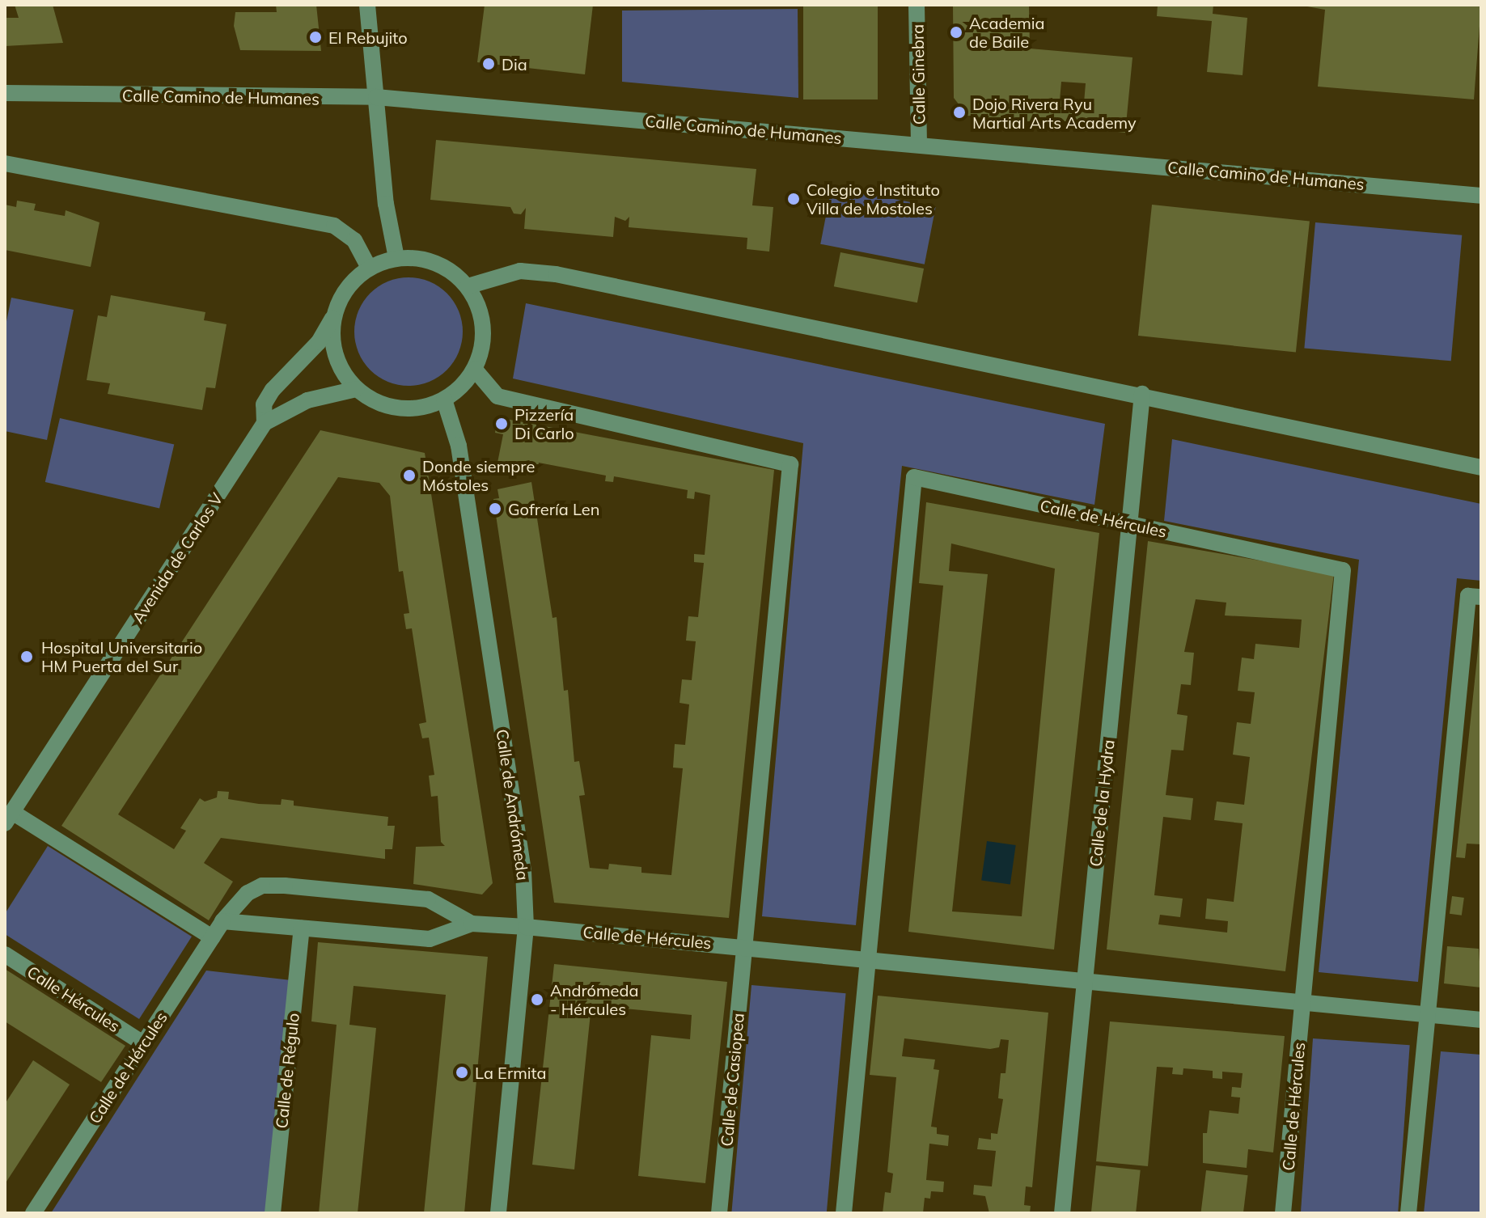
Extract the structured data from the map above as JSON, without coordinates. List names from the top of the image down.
{
  "streets": {
    "street": [
      "Calle Ginebra",
      "Calle Camino de Humanes",
      "Calle de Hércules",
      "Avenida de Carlos V",
      "Calle de la Hydra",
      "Calle de Andrómeda",
      "Calle Hércules",
      "Calle de Régulo",
      "Calle de Casiopea"
    ]
  },
  "crossings": [
    ["Calle Ginebra", "Calle Camino de Humanes"],
    ["Calle de Hércules", "Calle de la Hydra"],
    ["Calle de Hércules", "Calle de Andrómeda"],
    ["Calle de Hércules", "Calle Hércules"],
    ["Calle de Hércules", "Calle de Régulo"],
    ["Calle de Hércules", "Calle de Casiopea"],
    ["Avenida de Carlos V", "Calle de Andrómeda"]
  ],
  "places": [
    "Academia de Baile",
    "El Rebujito",
    "Dia",
    "Dojo Rivera Ryu Martial Arts Academy",
    "Colegio e Instituto Villa de Mostoles",
    "Pizzería Di Carlo",
    "Donde siempre Móstoles",
    "Gofrería Len",
    "Hospital Universitario HM Puerta del Sur",
    "Andrómeda - Hércules",
    "La Ermita"
  ]
}
